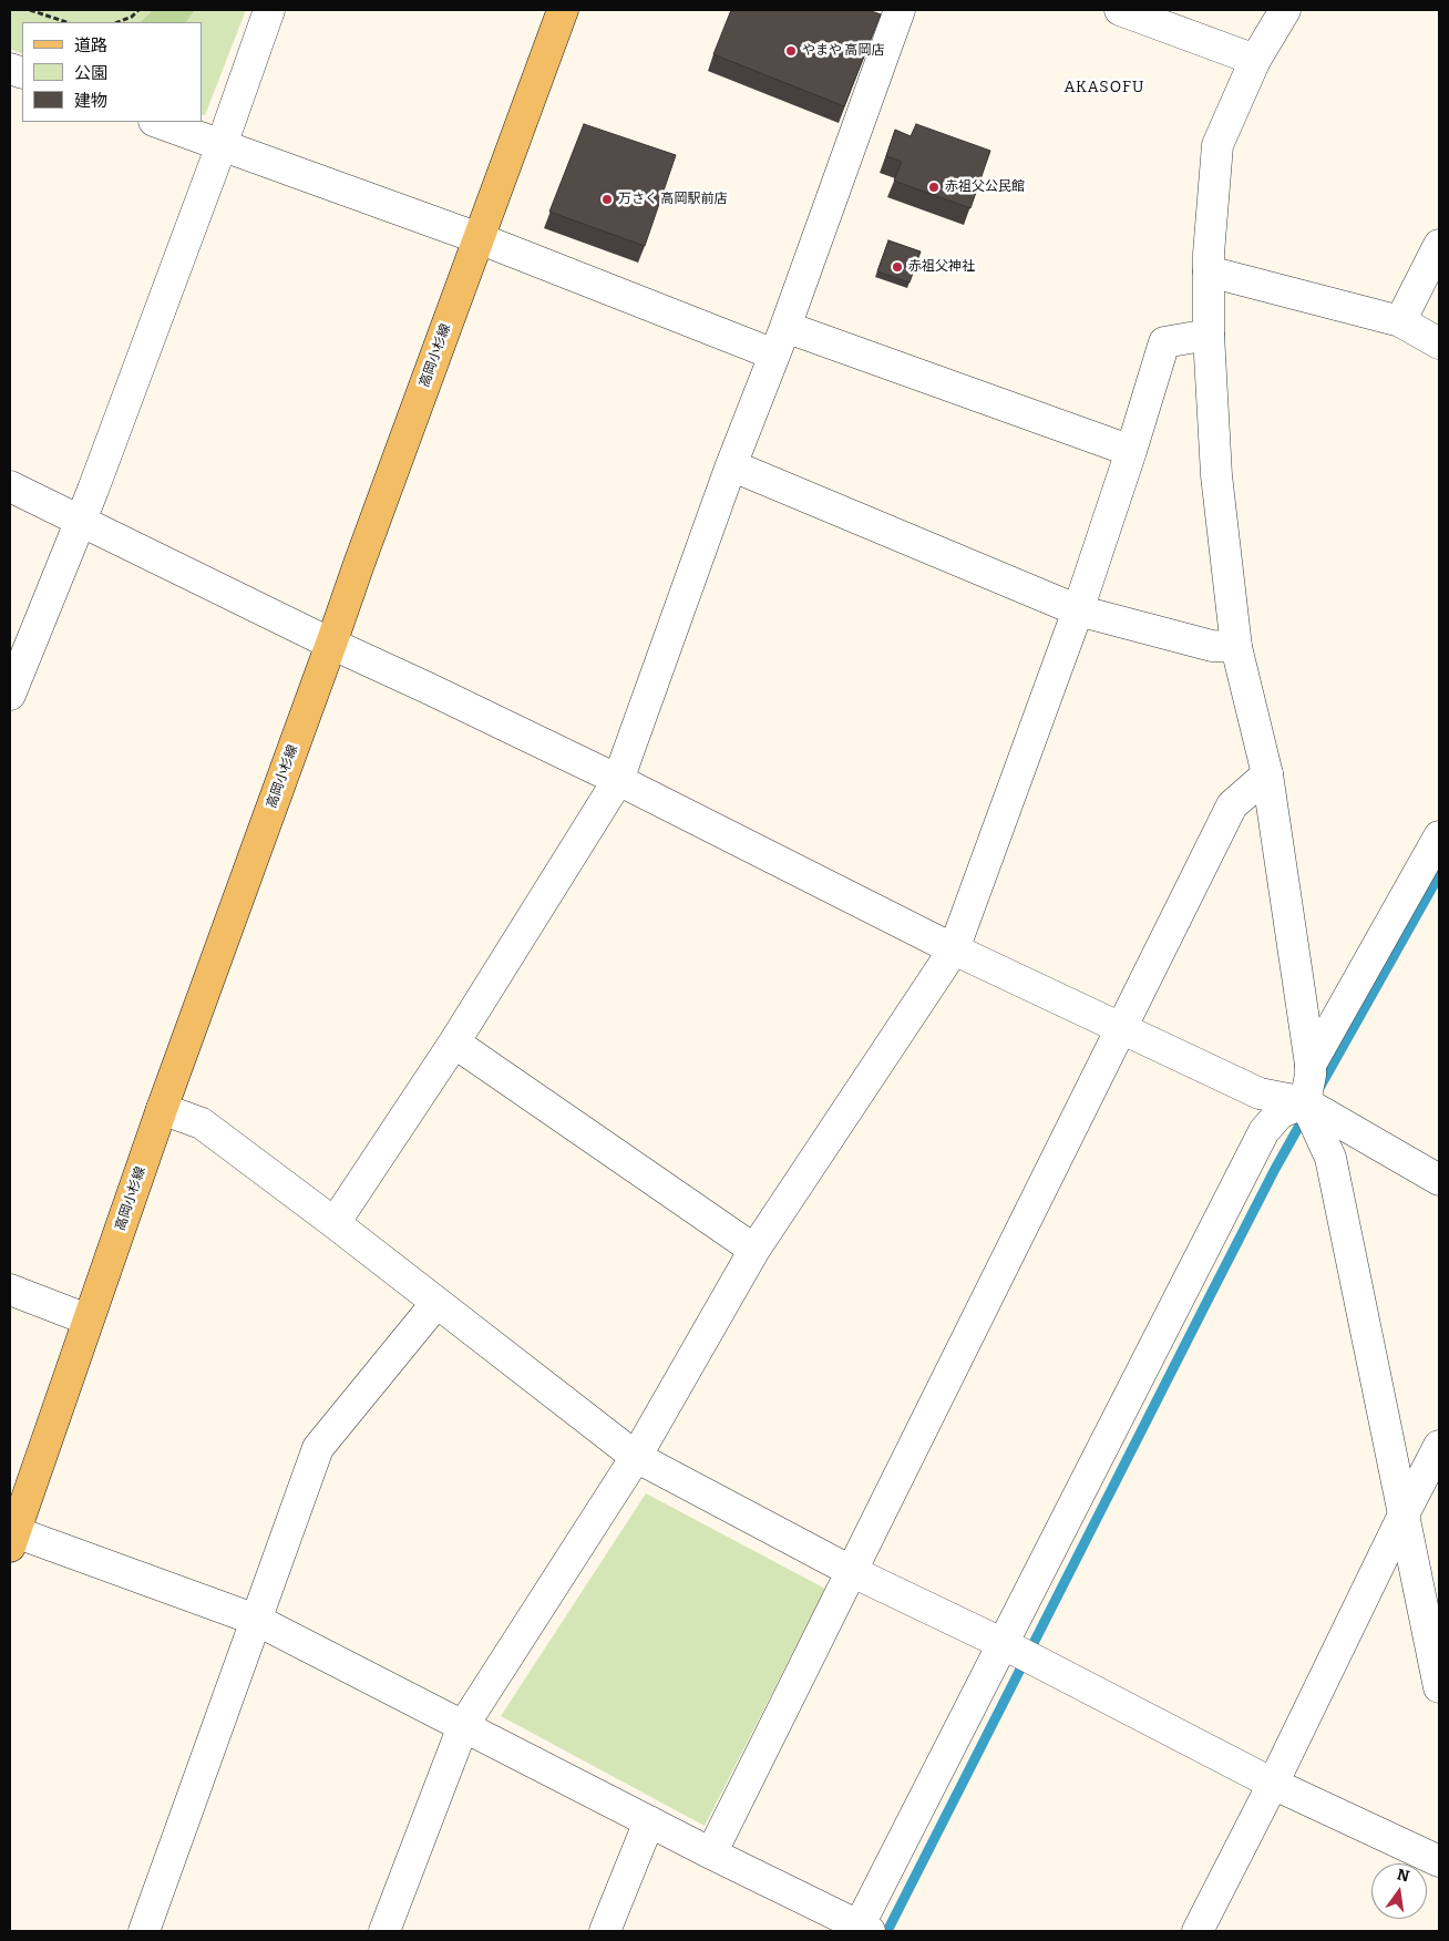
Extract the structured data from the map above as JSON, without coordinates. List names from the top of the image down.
{
  "streets": {
    "main road": ["高岡小杉線"]
  },
  "districts": ["AKASOFU"],
  "places": [
    "やまや 高岡店",
    "赤祖父公民館",
    "万さく 高岡駅前店",
    "赤祖父神社"
  ],
  "legend": ["道路", "公園", "建物"],
  "north": "top"
}
